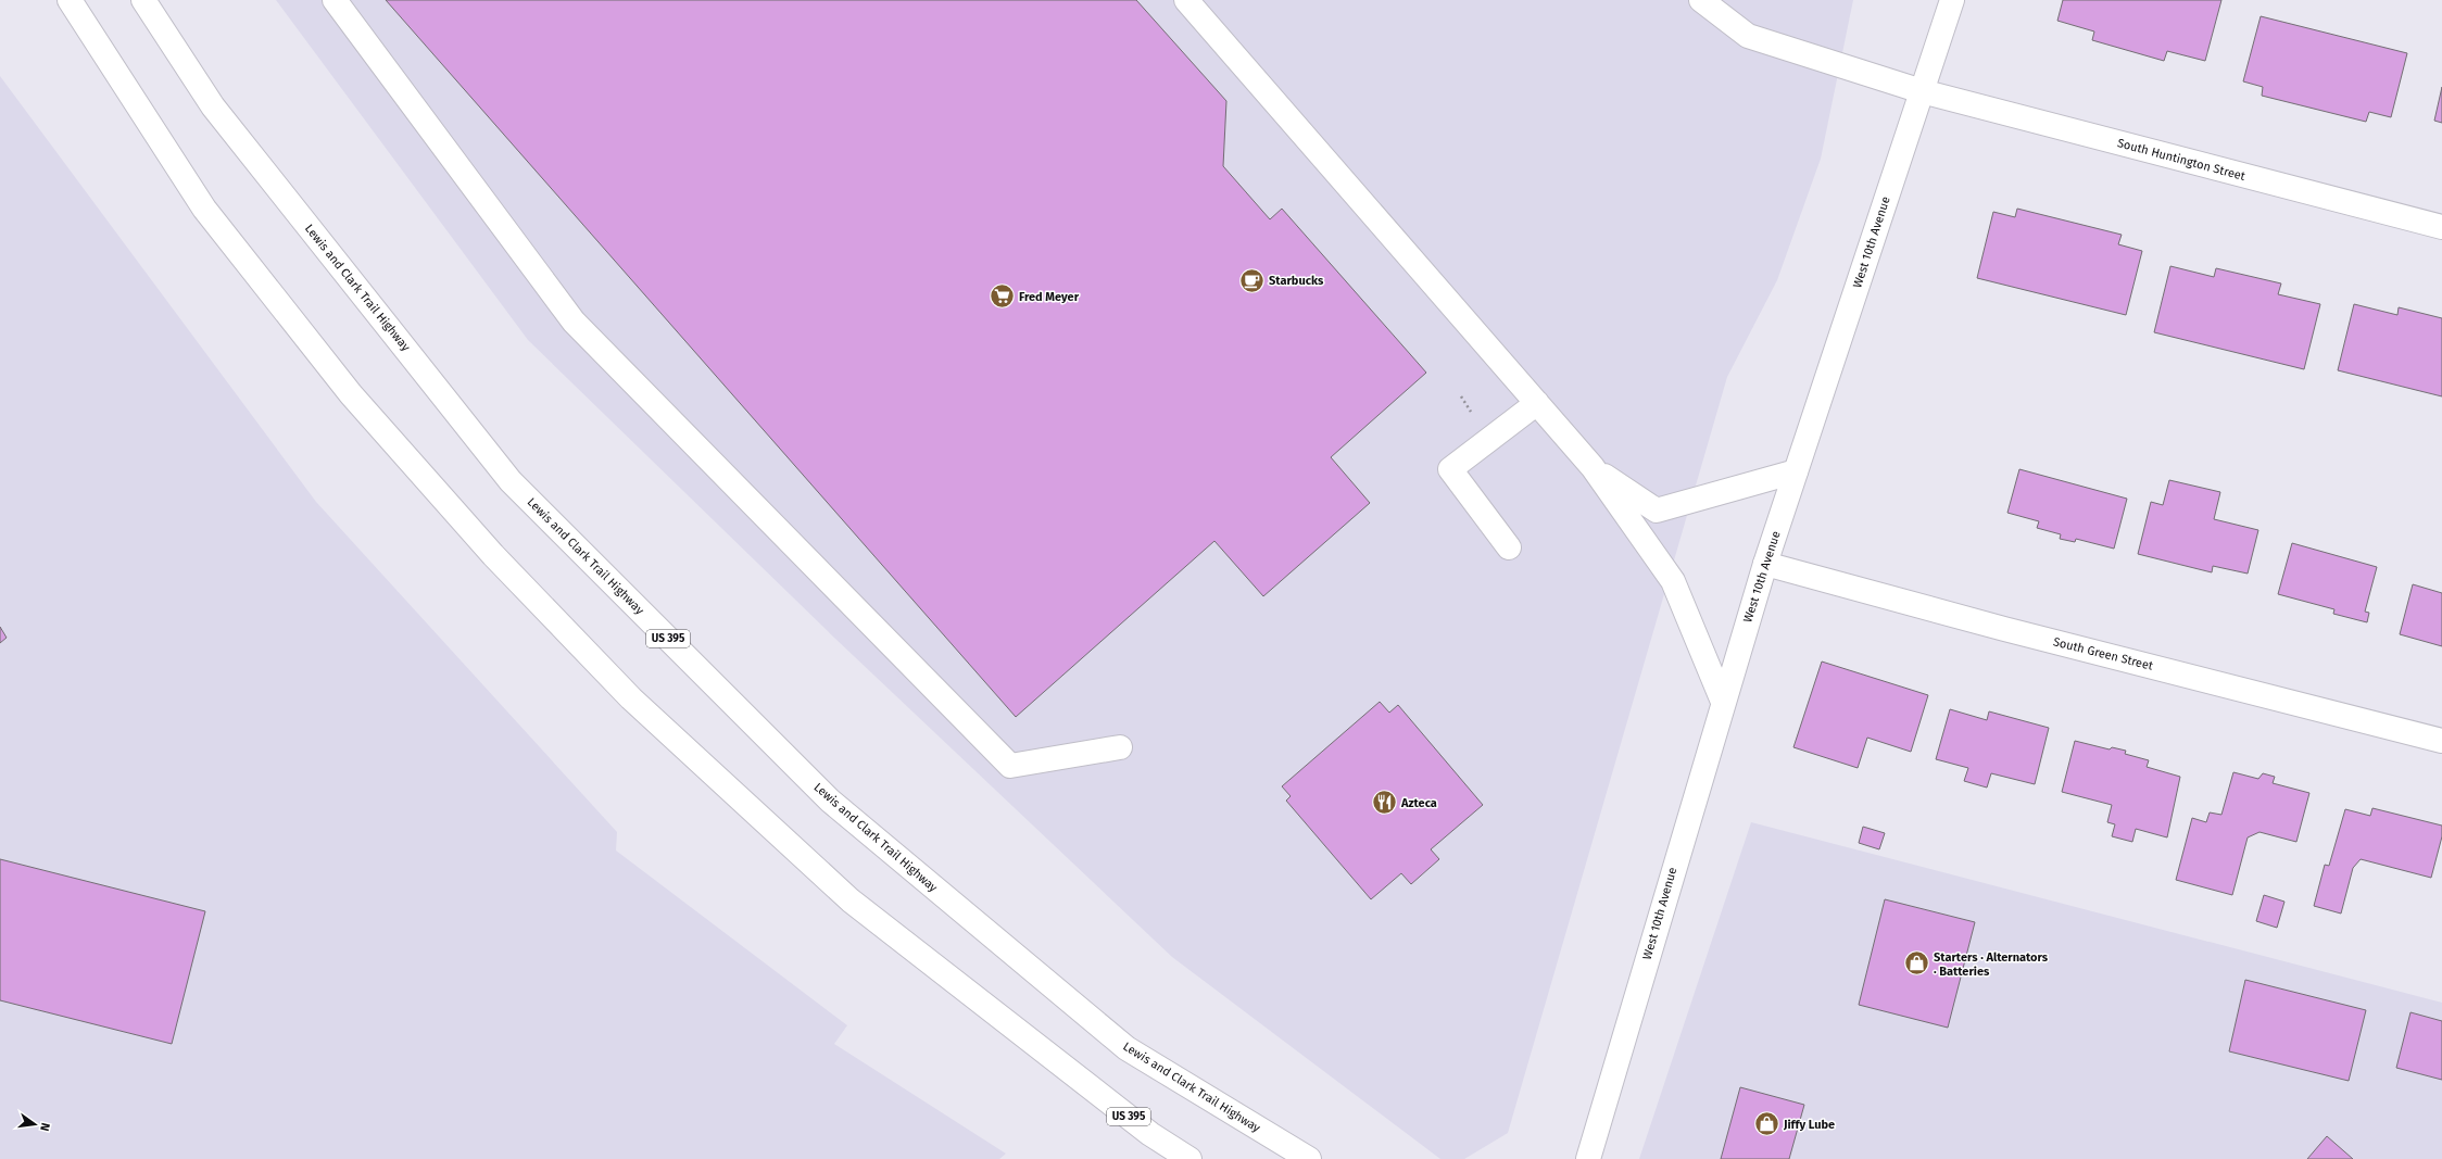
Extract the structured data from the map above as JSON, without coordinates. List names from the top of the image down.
{
  "streets": {
    "main road": [
      "South Huntington Street",
      "West 10th Avenue",
      "Lewis and Clark Trail Highway",
      "US 395",
      "South Green Street"
    ]
  },
  "crossings": [
    ["South Huntington Street", "West 10th Avenue"],
    ["West 10th Avenue", "South Green Street"]
  ],
  "places": {
    "cafe": ["Starbucks"],
    "supermarket": ["Fred Meyer"],
    "restaurant": ["Azteca"],
    "shop": ["Starters · Alternators · Batteries", "Jiffy Lube"]
  },
  "north": "right"
}
